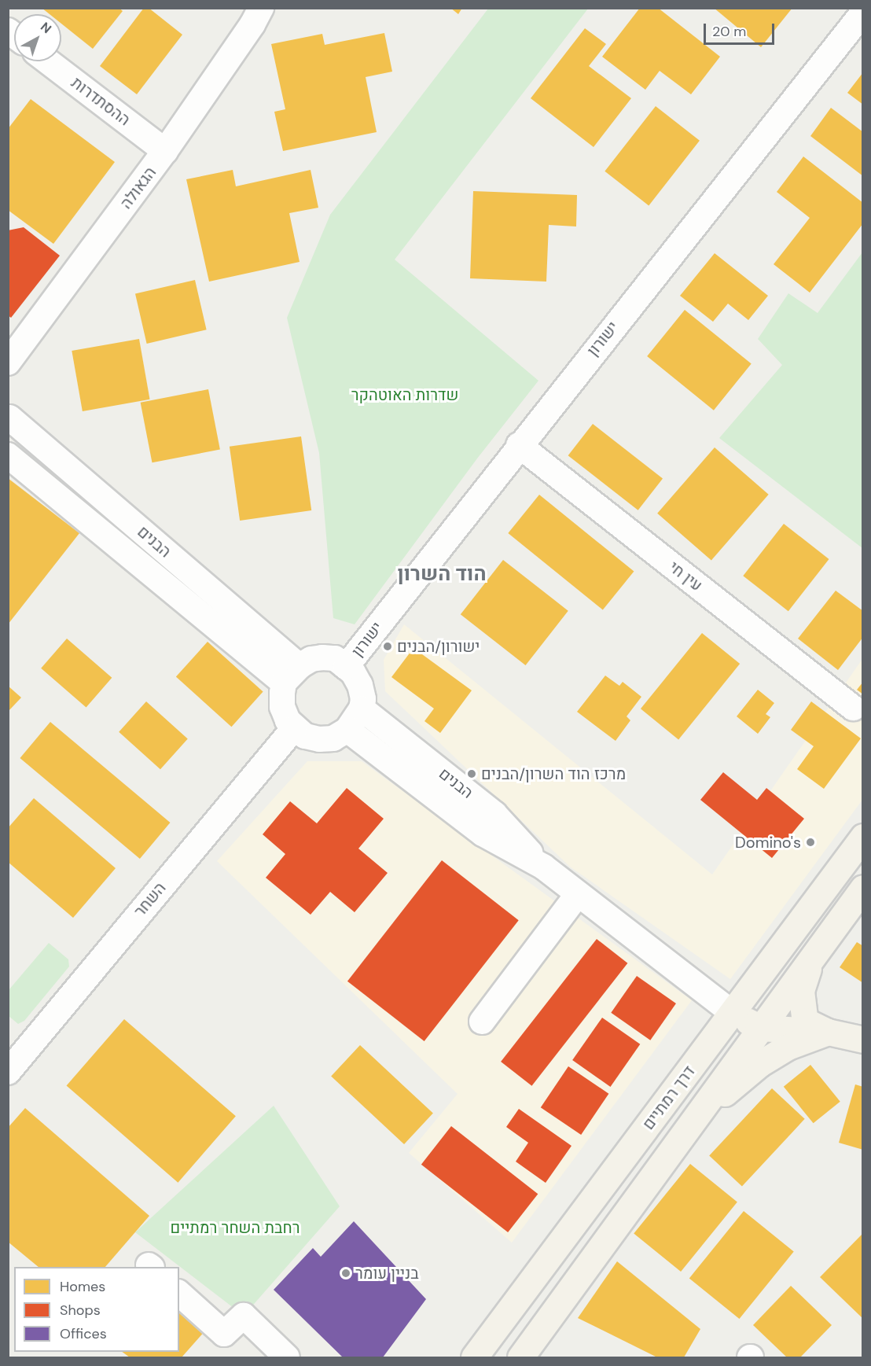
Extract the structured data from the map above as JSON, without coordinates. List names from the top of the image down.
{
  "streets": {
    "main road": ["דרך רמתיים"],
    "street": [
      "ההסתדרות",
      "הגאולה",
      "ישורון",
      "הבנים",
      "עין חי",
      "השחר"
    ]
  },
  "crossings": [
    ["ההסתדרות", "הגאולה"],
    ["ישורון", "הבנים"],
    ["ישורון", "עין חי"],
    ["ישורון", "השחר"],
    ["הבנים", "השחר"],
    ["הבנים", "דרך רמתיים"]
  ],
  "districts": ["הוד השרון"],
  "parks": ["שדרות האוטהקר", "רחבת השחר רמתיים"],
  "places": [
    "ישורון/הבנים",
    "מרכז הוד השרון/הבנים",
    "Domino's",
    "בניין עומר"
  ],
  "legend": ["Homes", "Shops", "Offices"],
  "scale_bar": "20 m",
  "north": "top right"
}
